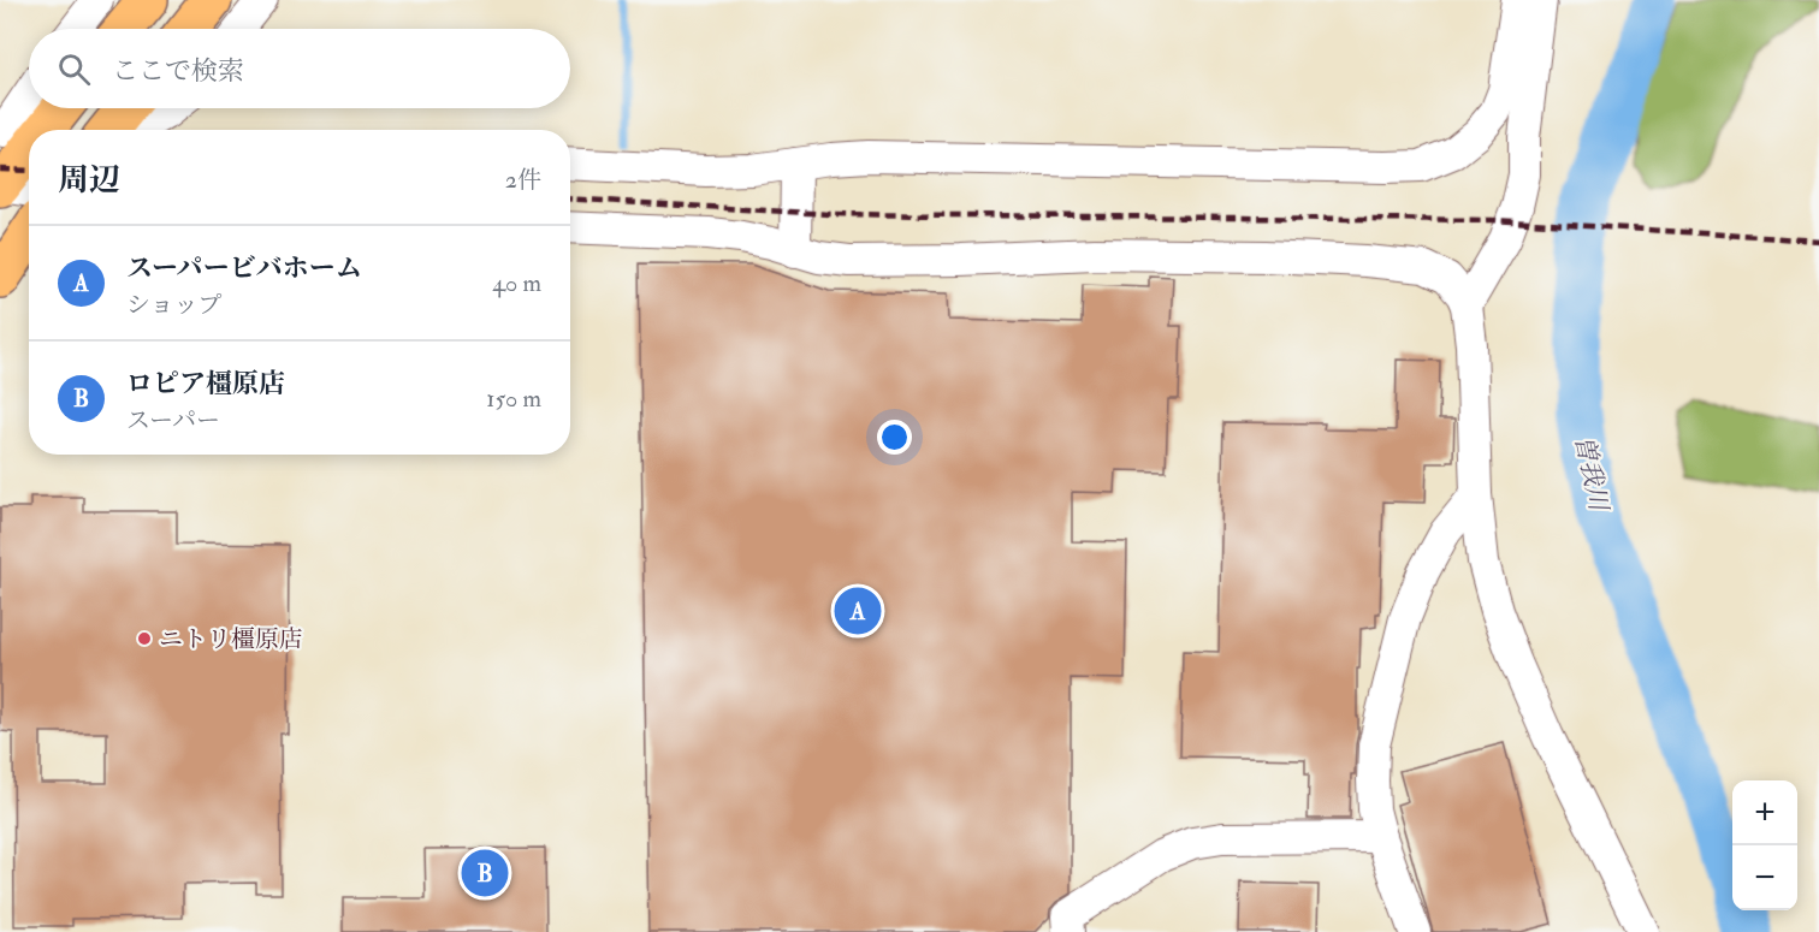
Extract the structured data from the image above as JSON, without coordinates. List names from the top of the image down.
{
  "water": ["曽我川"],
  "places": ["ニトリ橿原店"],
  "page": {
    "search": "ここで検索",
    "heading": ["周辺", "2件"],
    "list": [
      {
        "mark": "A",
        "name": "スーパービバホーム",
        "note": "ショップ",
        "value": "40 m"
      },
      {
        "mark": "B",
        "name": "ロピア橿原店",
        "note": "スーパー",
        "value": "150 m"
      }
    ],
    "pins": ["A", "B"],
    "map_buttons": ["+", "−"]
  }
}
